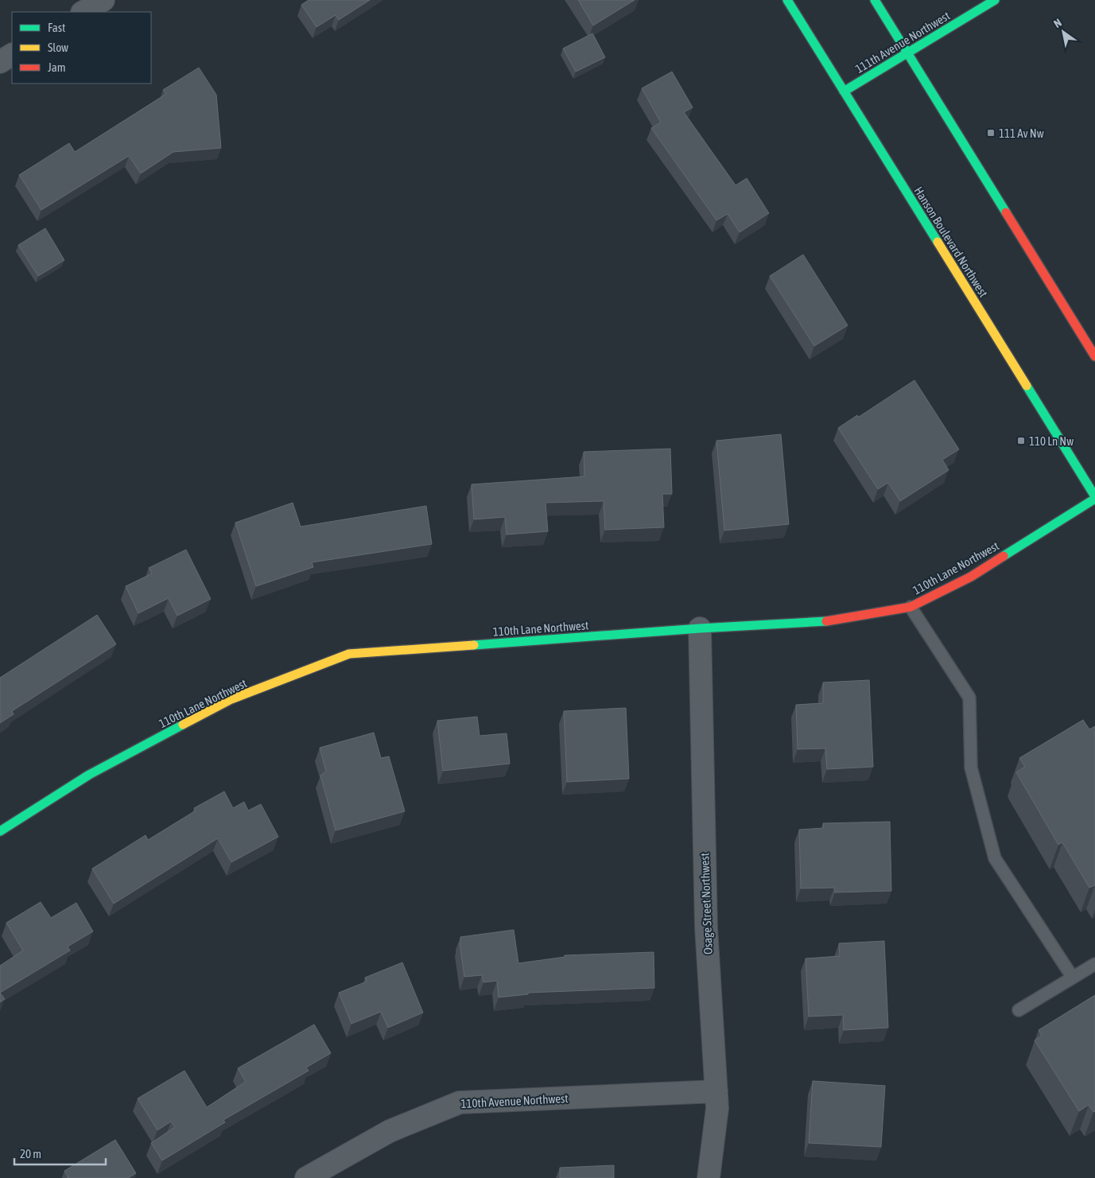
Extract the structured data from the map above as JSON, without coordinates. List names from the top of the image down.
{
  "streets": {
    "street": [
      "111th Avenue Northwest",
      "Hanson Boulevard Northwest",
      "110th Lane Northwest",
      "Osage Street Northwest",
      "110th Avenue Northwest"
    ]
  },
  "crossings": [
    ["111th Avenue Northwest", "Hanson Boulevard Northwest"],
    ["Hanson Boulevard Northwest", "110th Lane Northwest"],
    ["110th Lane Northwest", "Osage Street Northwest"],
    ["Osage Street Northwest", "110th Avenue Northwest"]
  ],
  "places": {
    "transit": ["111 Av Nw", "110 Ln Nw"]
  },
  "legend": ["Fast", "Slow", "Jam"],
  "scale_bar": "20 m",
  "north": "top left"
}
